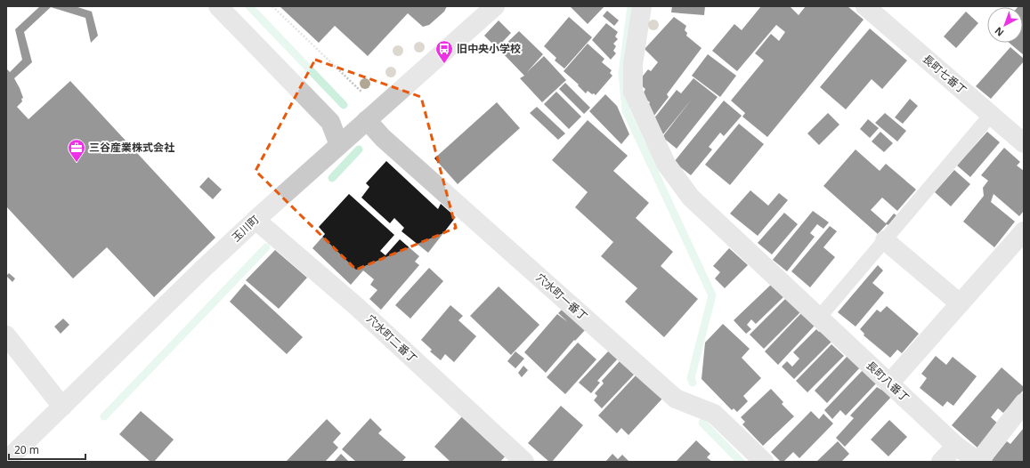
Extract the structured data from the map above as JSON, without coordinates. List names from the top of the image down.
{
  "streets": {
    "street": [
      "長町七番丁",
      "玉川町",
      "穴水町一番丁",
      "穴水町二番丁",
      "長町八番丁"
    ]
  },
  "crossings": [
    ["玉川町", "穴水町一番丁"],
    ["玉川町", "穴水町二番丁"]
  ],
  "places": {
    "bus stop": ["旧中央小学校"],
    "office": ["三谷産業株式会社"]
  },
  "scale_bar": "20 m",
  "north": "bottom left"
}
